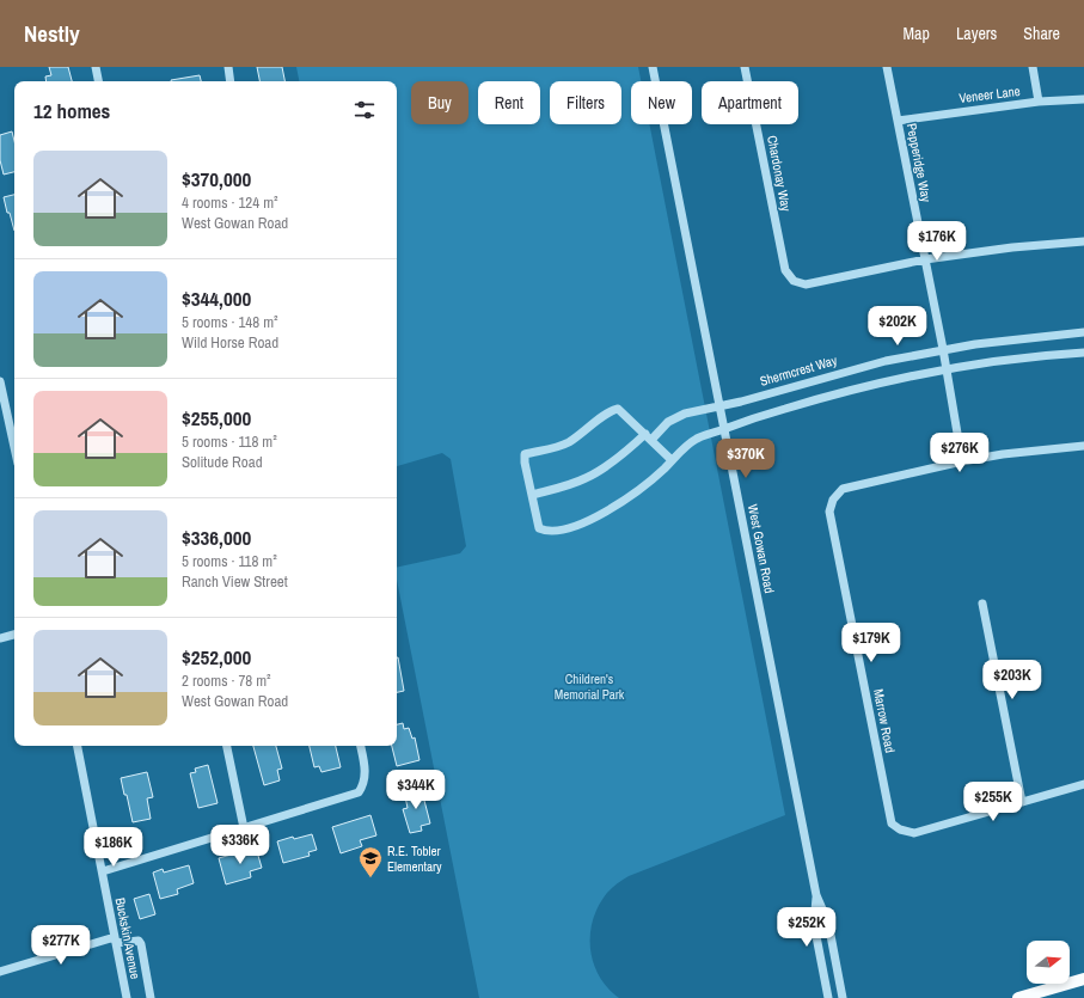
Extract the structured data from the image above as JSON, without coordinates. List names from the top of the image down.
{
  "streets": {
    "street": [
      "Veneer Lane",
      "Pepperidge Way",
      "Chardonay Way",
      "Shermcrest Way",
      "West Gowan Road",
      "Marrow Road",
      "Buckskin Avenue"
    ]
  },
  "crossings": [
    ["Veneer Lane", "Pepperidge Way"],
    ["Pepperidge Way", "Chardonay Way"],
    ["Pepperidge Way", "Shermcrest Way"],
    ["Pepperidge Way", "Marrow Road"],
    ["Shermcrest Way", "West Gowan Road"]
  ],
  "parks": ["Children's Memorial Park"],
  "places": {
    "school or university": ["R.E. Tobler Elementary"]
  },
  "north": "right",
  "page": {
    "header": "Nestly",
    "nav": ["Map", "Layers", "Share"],
    "chip": [
      "Buy",
      "Rent",
      "Filters",
      "New",
      "Apartment"
    ],
    "heading": "12 homes",
    "list": [
      {
        "name": "$370,000",
        "note": "4 rooms · 124 m² · West Gowan Road"
      },
      {
        "name": "$344,000",
        "note": "5 rooms · 148 m² · Wild Horse Road"
      },
      {
        "name": "$255,000",
        "note": "5 rooms · 118 m² · Solitude Road"
      },
      {
        "name": "$336,000",
        "note": "5 rooms · 118 m² · Ranch View Street"
      },
      {
        "name": "$252,000",
        "note": "2 rooms · 78 m² · West Gowan Road"
      }
    ],
    "price": [
      "$176K",
      "$202K",
      "$276K",
      "$370K",
      "$179K",
      "$203K",
      "$344K",
      "$255K",
      "$336K",
      "$186K",
      "$252K",
      "$277K"
    ]
  }
}
